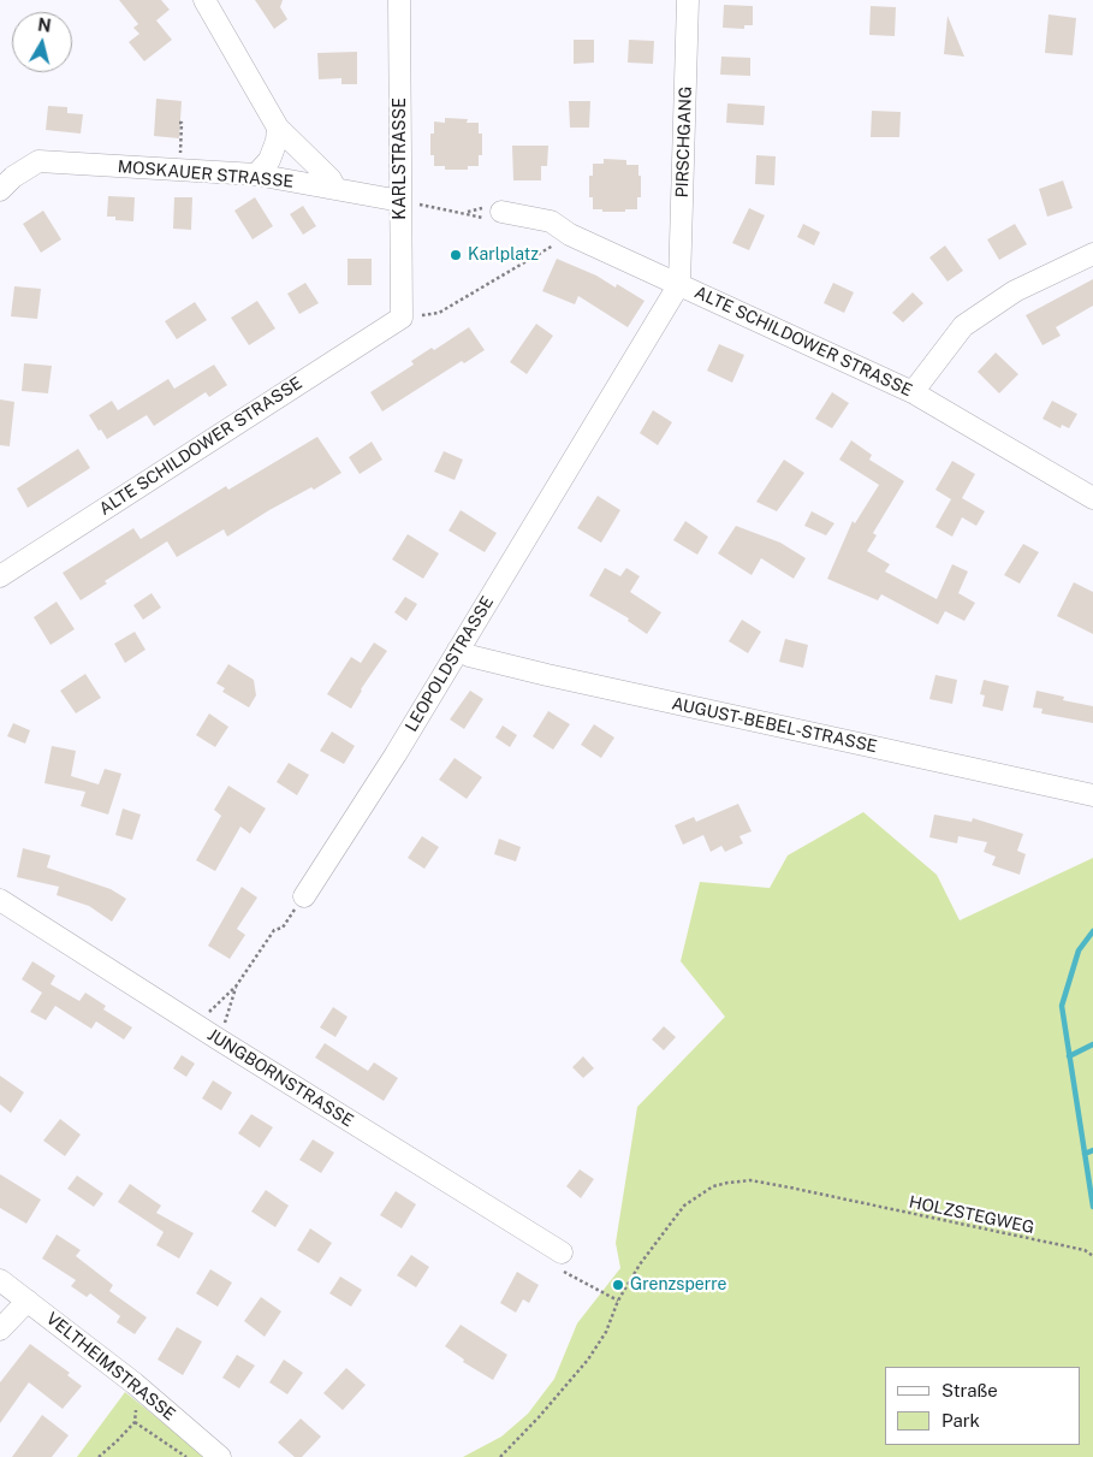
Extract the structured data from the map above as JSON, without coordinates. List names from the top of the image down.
{
  "streets": {
    "street": [
      "PIRSCHGANG",
      "KARLSTRASSE",
      "MOSKAUER STRASSE",
      "ALTE SCHILDOWER STRASSE",
      "LEOPOLDSTRASSE",
      "AUGUST-BEBEL-STRASSE",
      "JUNGBORNSTRASSE",
      "VELTHEIMSTRASSE"
    ],
    "path": ["HOLZSTEGWEG"]
  },
  "crossings": [
    ["PIRSCHGANG", "ALTE SCHILDOWER STRASSE"],
    ["PIRSCHGANG", "LEOPOLDSTRASSE"],
    ["KARLSTRASSE", "MOSKAUER STRASSE"],
    ["KARLSTRASSE", "ALTE SCHILDOWER STRASSE"],
    ["ALTE SCHILDOWER STRASSE", "LEOPOLDSTRASSE"],
    ["LEOPOLDSTRASSE", "AUGUST-BEBEL-STRASSE"]
  ],
  "places": ["Karlplatz", "Grenzsperre"],
  "legend": ["Straße", "Park"],
  "north": "top"
}
